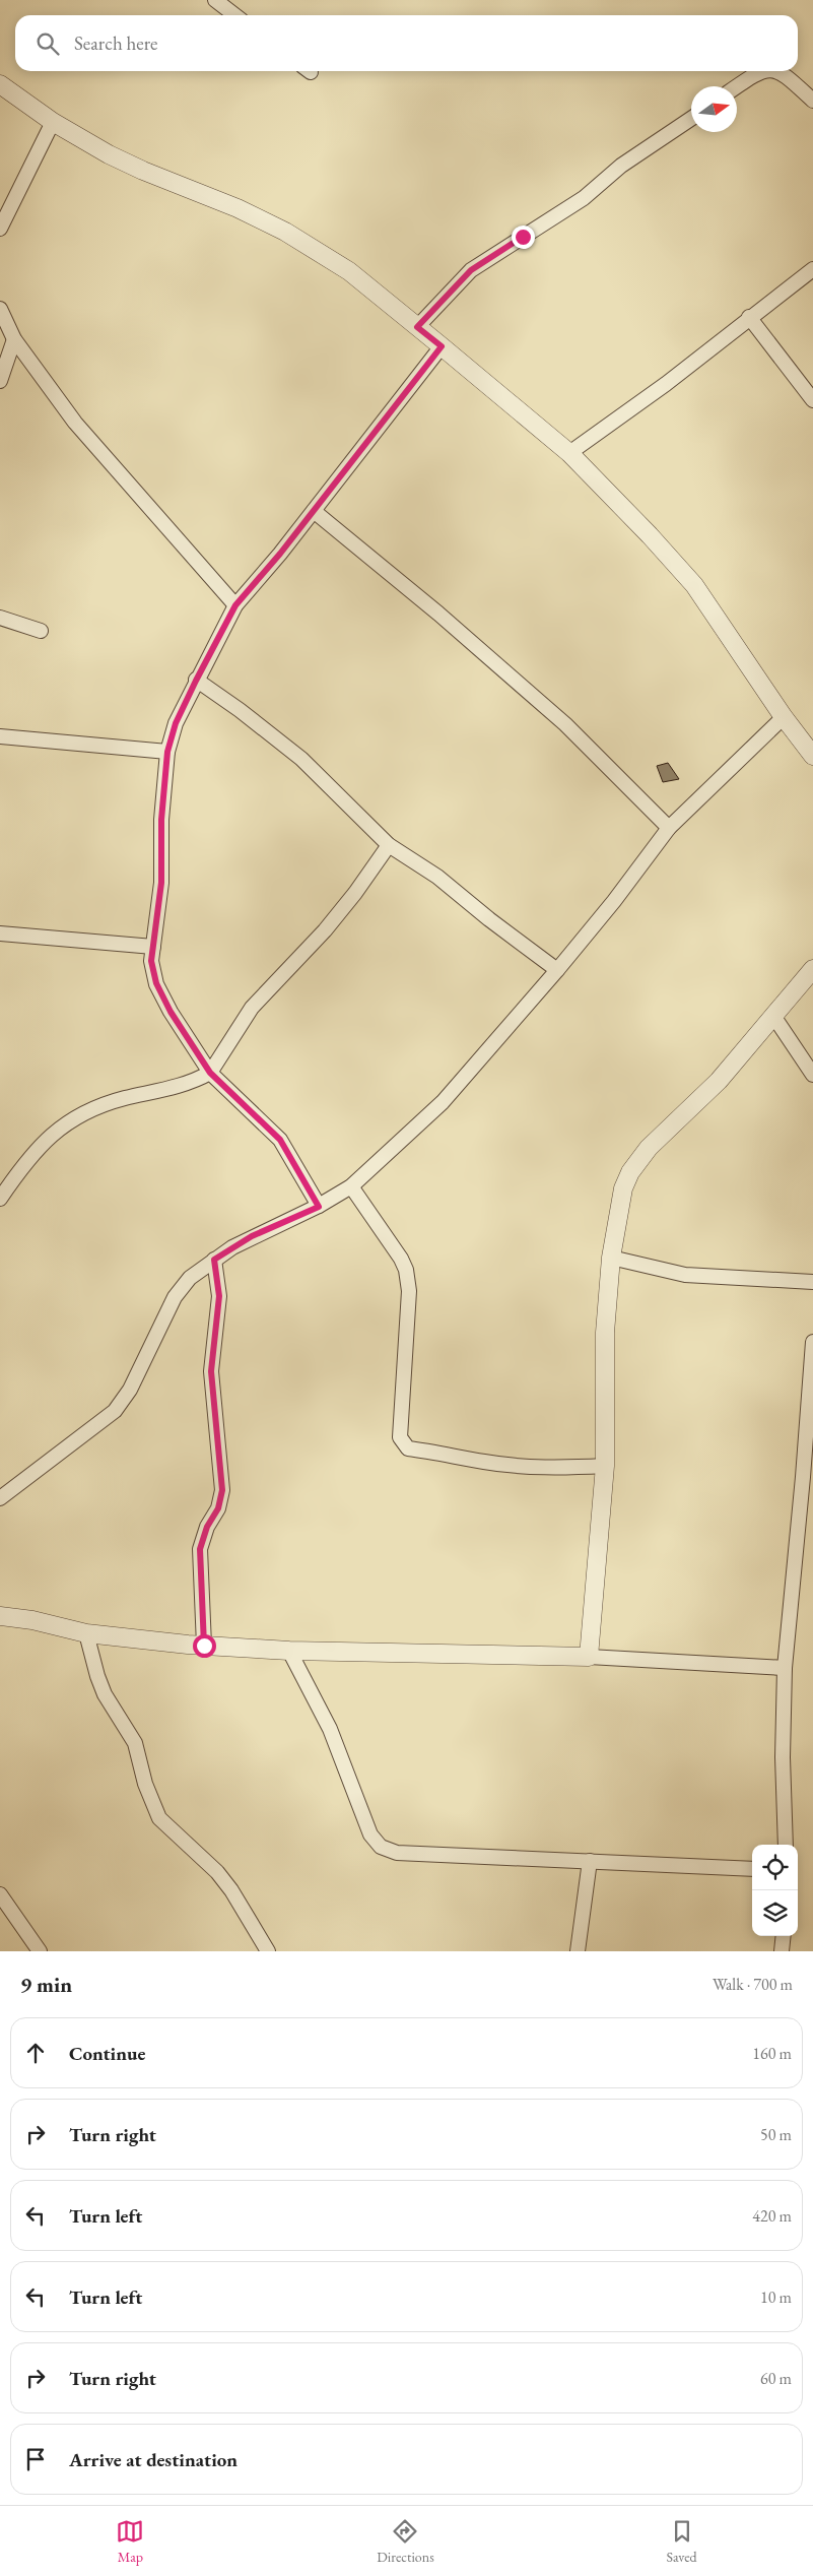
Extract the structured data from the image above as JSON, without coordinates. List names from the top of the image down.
{
  "north": "right",
  "page": {
    "search": "Search here",
    "heading": ["9 min", "Walk · 700 m"],
    "list": [
      ["Continue", "160 m"],
      ["Turn right", "50 m"],
      ["Turn left", "420 m"],
      ["Turn left", "10 m"],
      ["Turn right", "60 m"],
      "Arrive at destination"
    ],
    "nav": ["Map", "Directions", "Saved"]
  }
}
